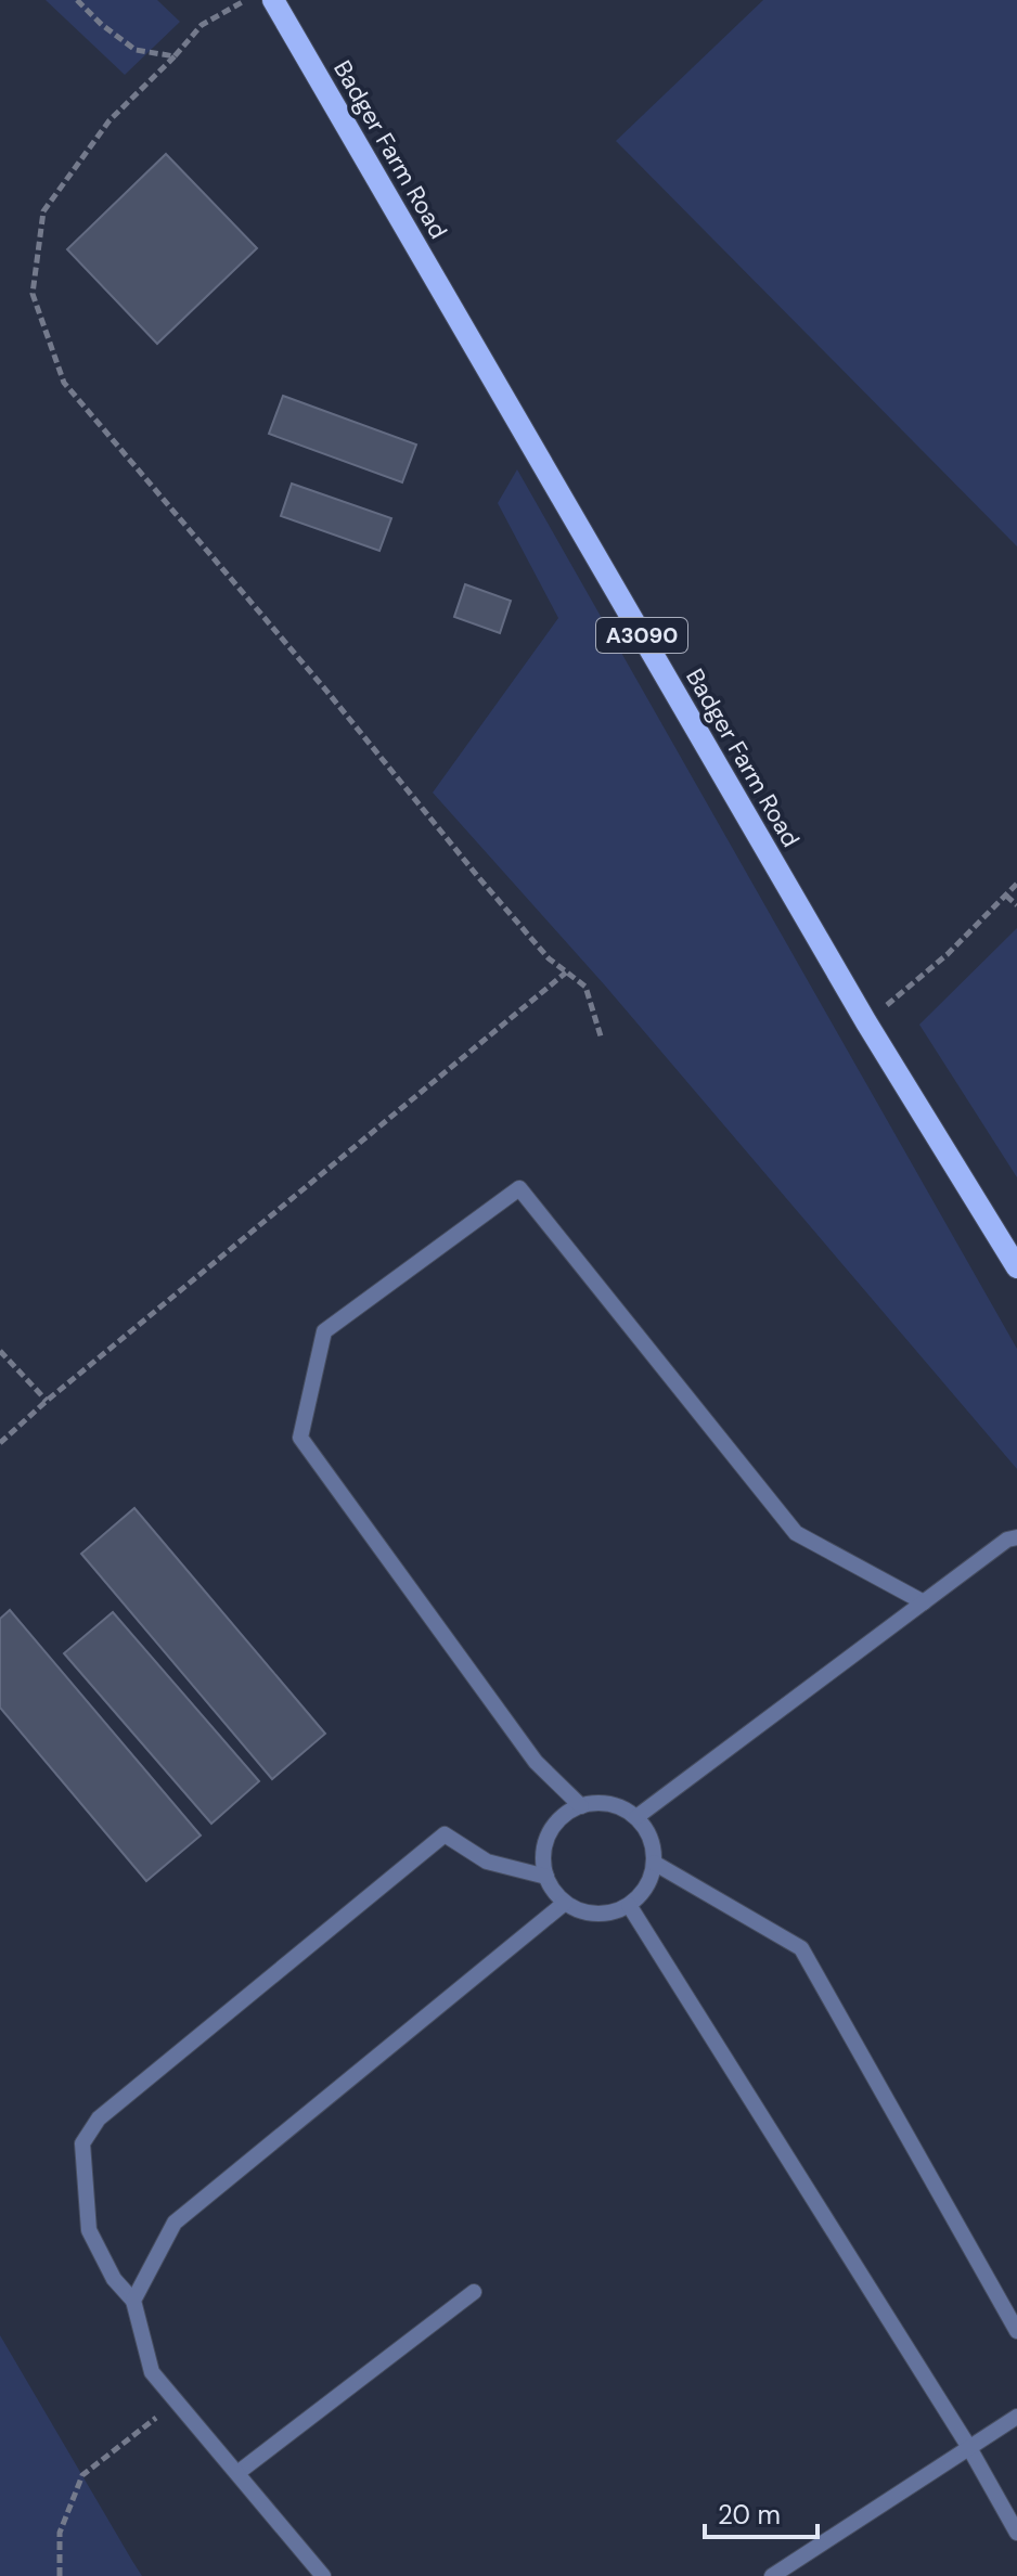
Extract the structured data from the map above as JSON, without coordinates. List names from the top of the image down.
{
  "streets": {
    "main road": ["Badger Farm Road", "A3090"]
  },
  "scale_bar": "20 m"
}
